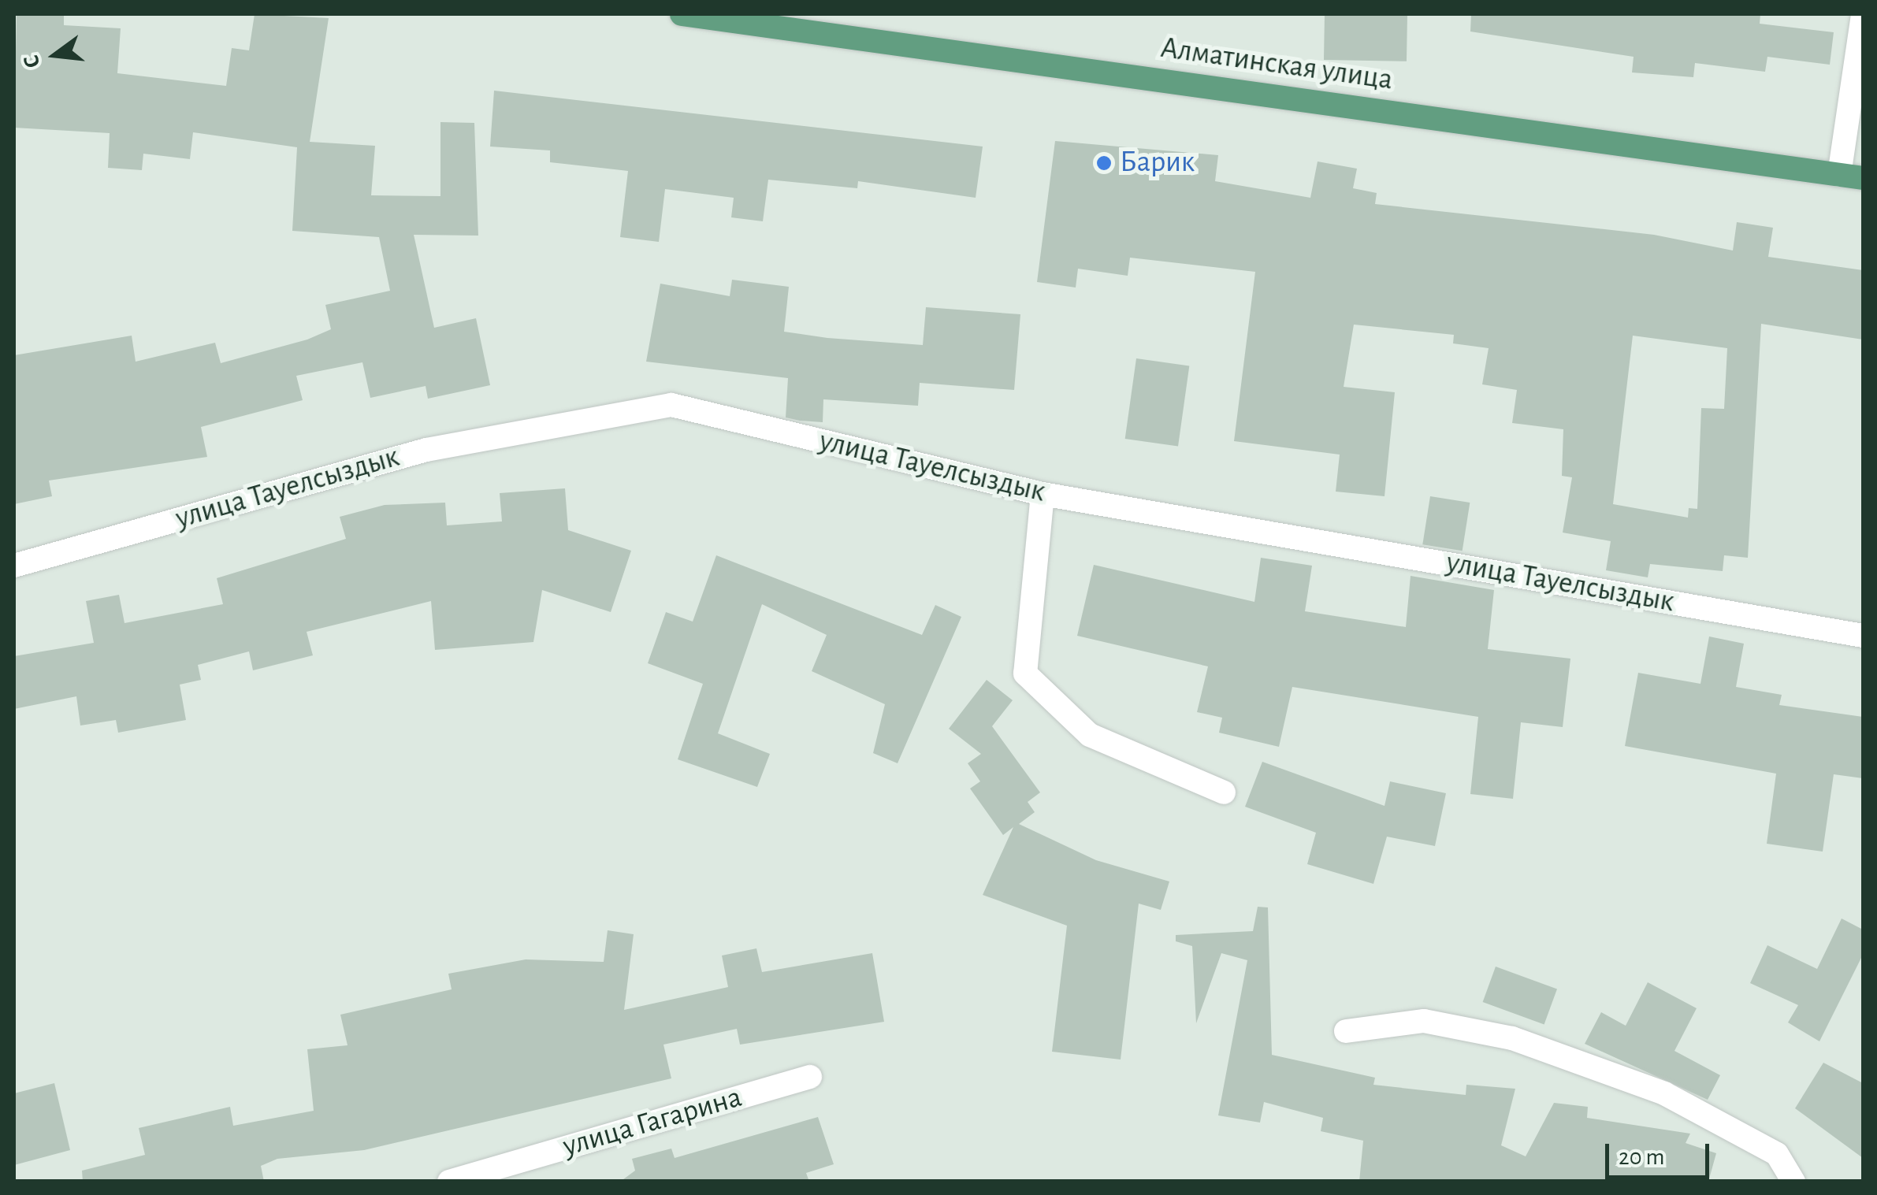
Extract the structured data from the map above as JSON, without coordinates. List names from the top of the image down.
{
  "streets": {
    "main road": ["Алматинская улица"],
    "street": ["улица Тауелсыздык", "улица Гагарина"]
  },
  "places": ["Барик"],
  "scale_bar": "20 m",
  "north": "left"
}
